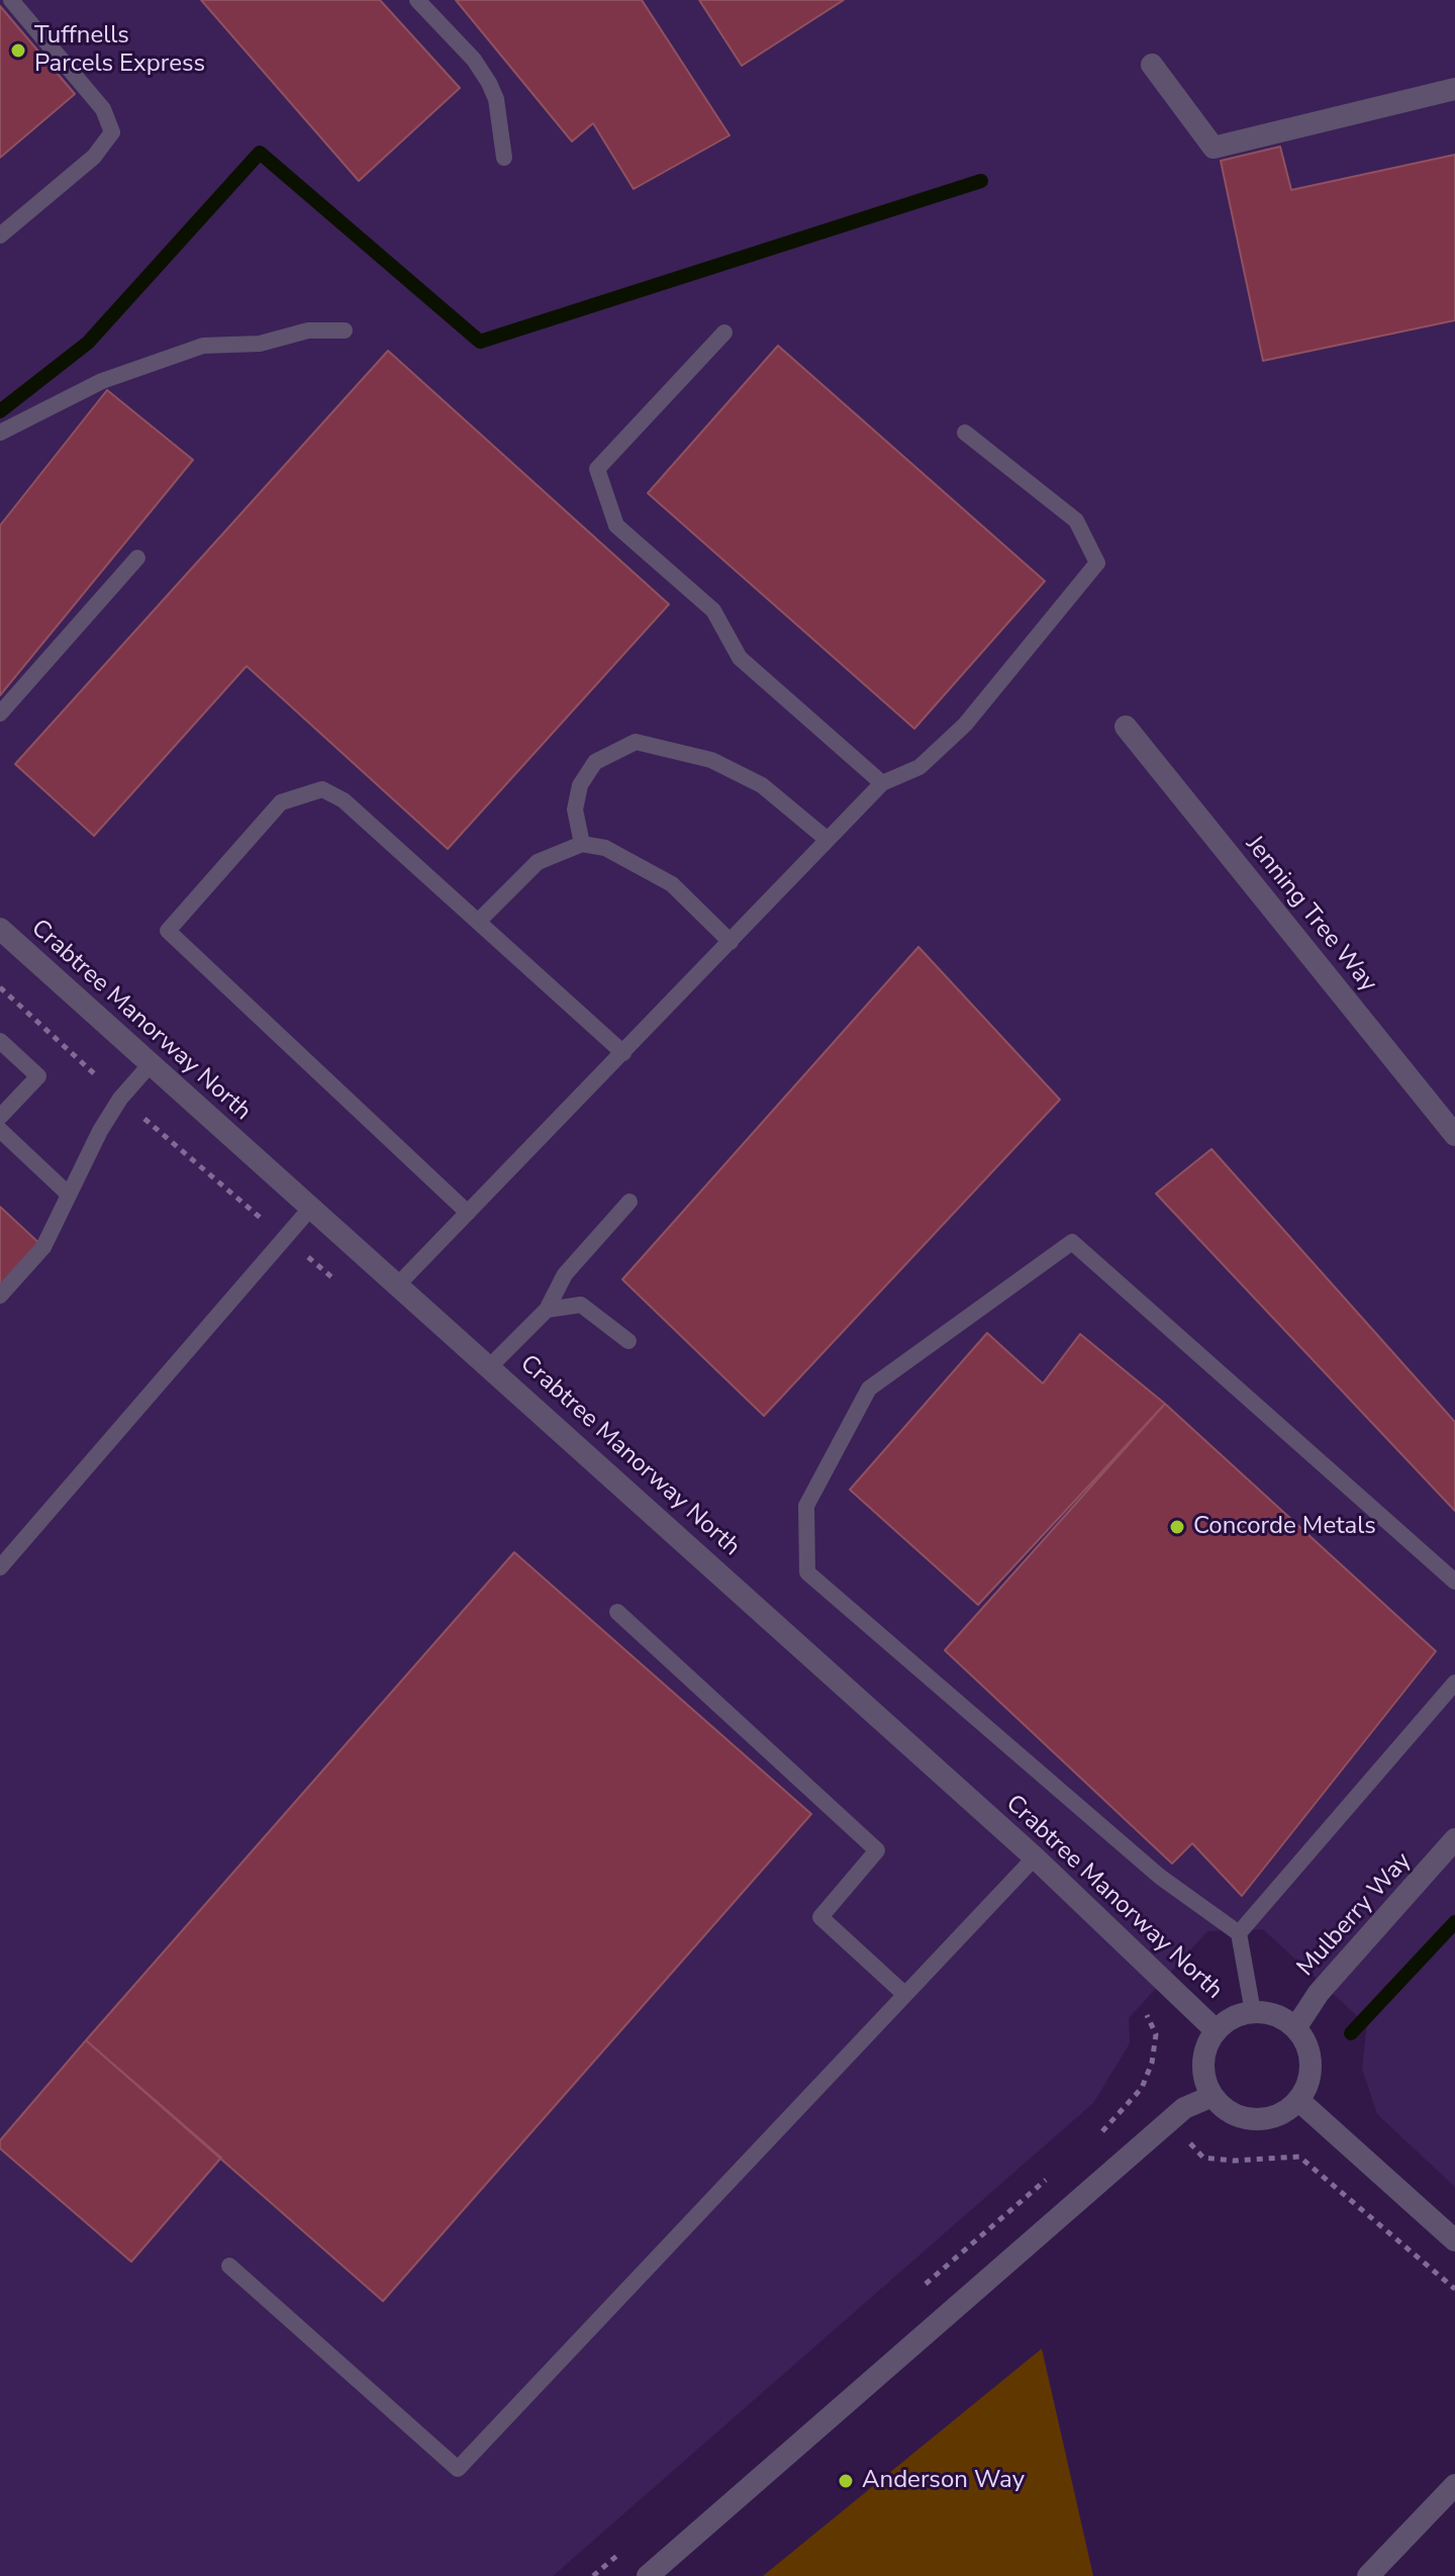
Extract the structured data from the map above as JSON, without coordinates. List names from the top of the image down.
{
  "streets": {
    "street": ["Jenning Tree Way", "Crabtree Manorway North", "Mulberry Way"]
  },
  "crossings": [
    ["Crabtree Manorway North", "Mulberry Way"]
  ],
  "places": ["Tuffnells Parcels Express", "Concorde Metals", "Anderson Way"]
}
